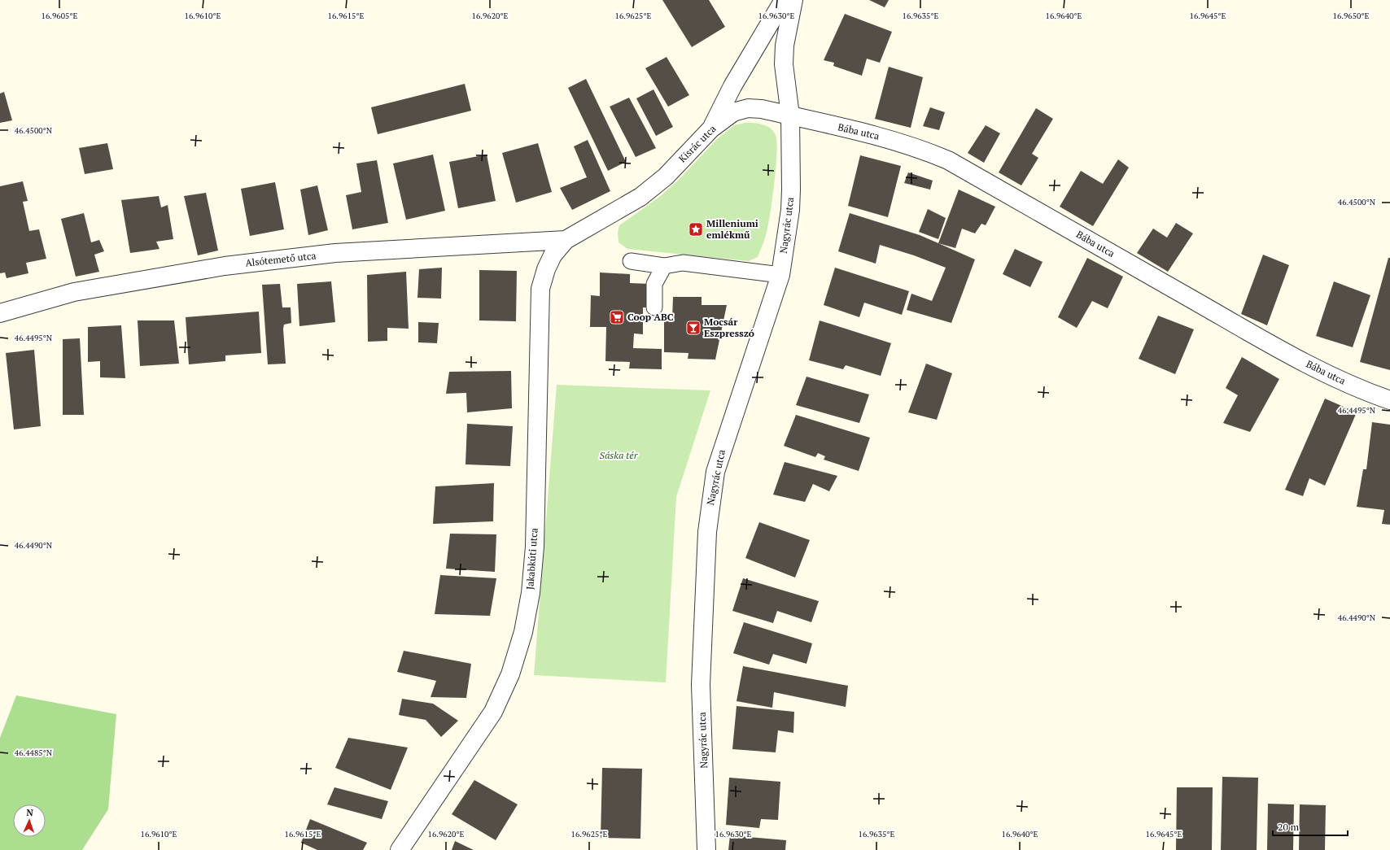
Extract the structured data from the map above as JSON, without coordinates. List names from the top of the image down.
{
  "streets": {
    "street": [
      "Bába utca",
      "Kisrác utca",
      "Nagyrác utca",
      "Alsótemető utca",
      "Jakabkúti utca"
    ]
  },
  "crossings": [
    ["Bába utca", "Kisrác utca"],
    ["Bába utca", "Nagyrác utca"],
    ["Kisrác utca", "Nagyrác utca"],
    ["Kisrác utca", "Alsótemető utca"],
    ["Kisrác utca", "Jakabkúti utca"],
    ["Alsótemető utca", "Jakabkúti utca"]
  ],
  "parks": ["Sáska tér"],
  "places": {
    "place": ["Milleniumi emlékmű"],
    "supermarket": ["Coop ABC"],
    "bar": ["Mocsár Eszpresszó"]
  },
  "scale_bar": "20 m",
  "north": "top",
  "coordinates": [
    "16.9605°E",
    "16.9610°E",
    "16.9615°E",
    "16.9620°E",
    "16.9625°E",
    "16.9630°E",
    "16.9635°E",
    "16.9640°E",
    "16.9645°E",
    "16.9650°E",
    "46.4500°N",
    "46.4495°N",
    "46.4490°N",
    "46.4485°N"
  ]
}
